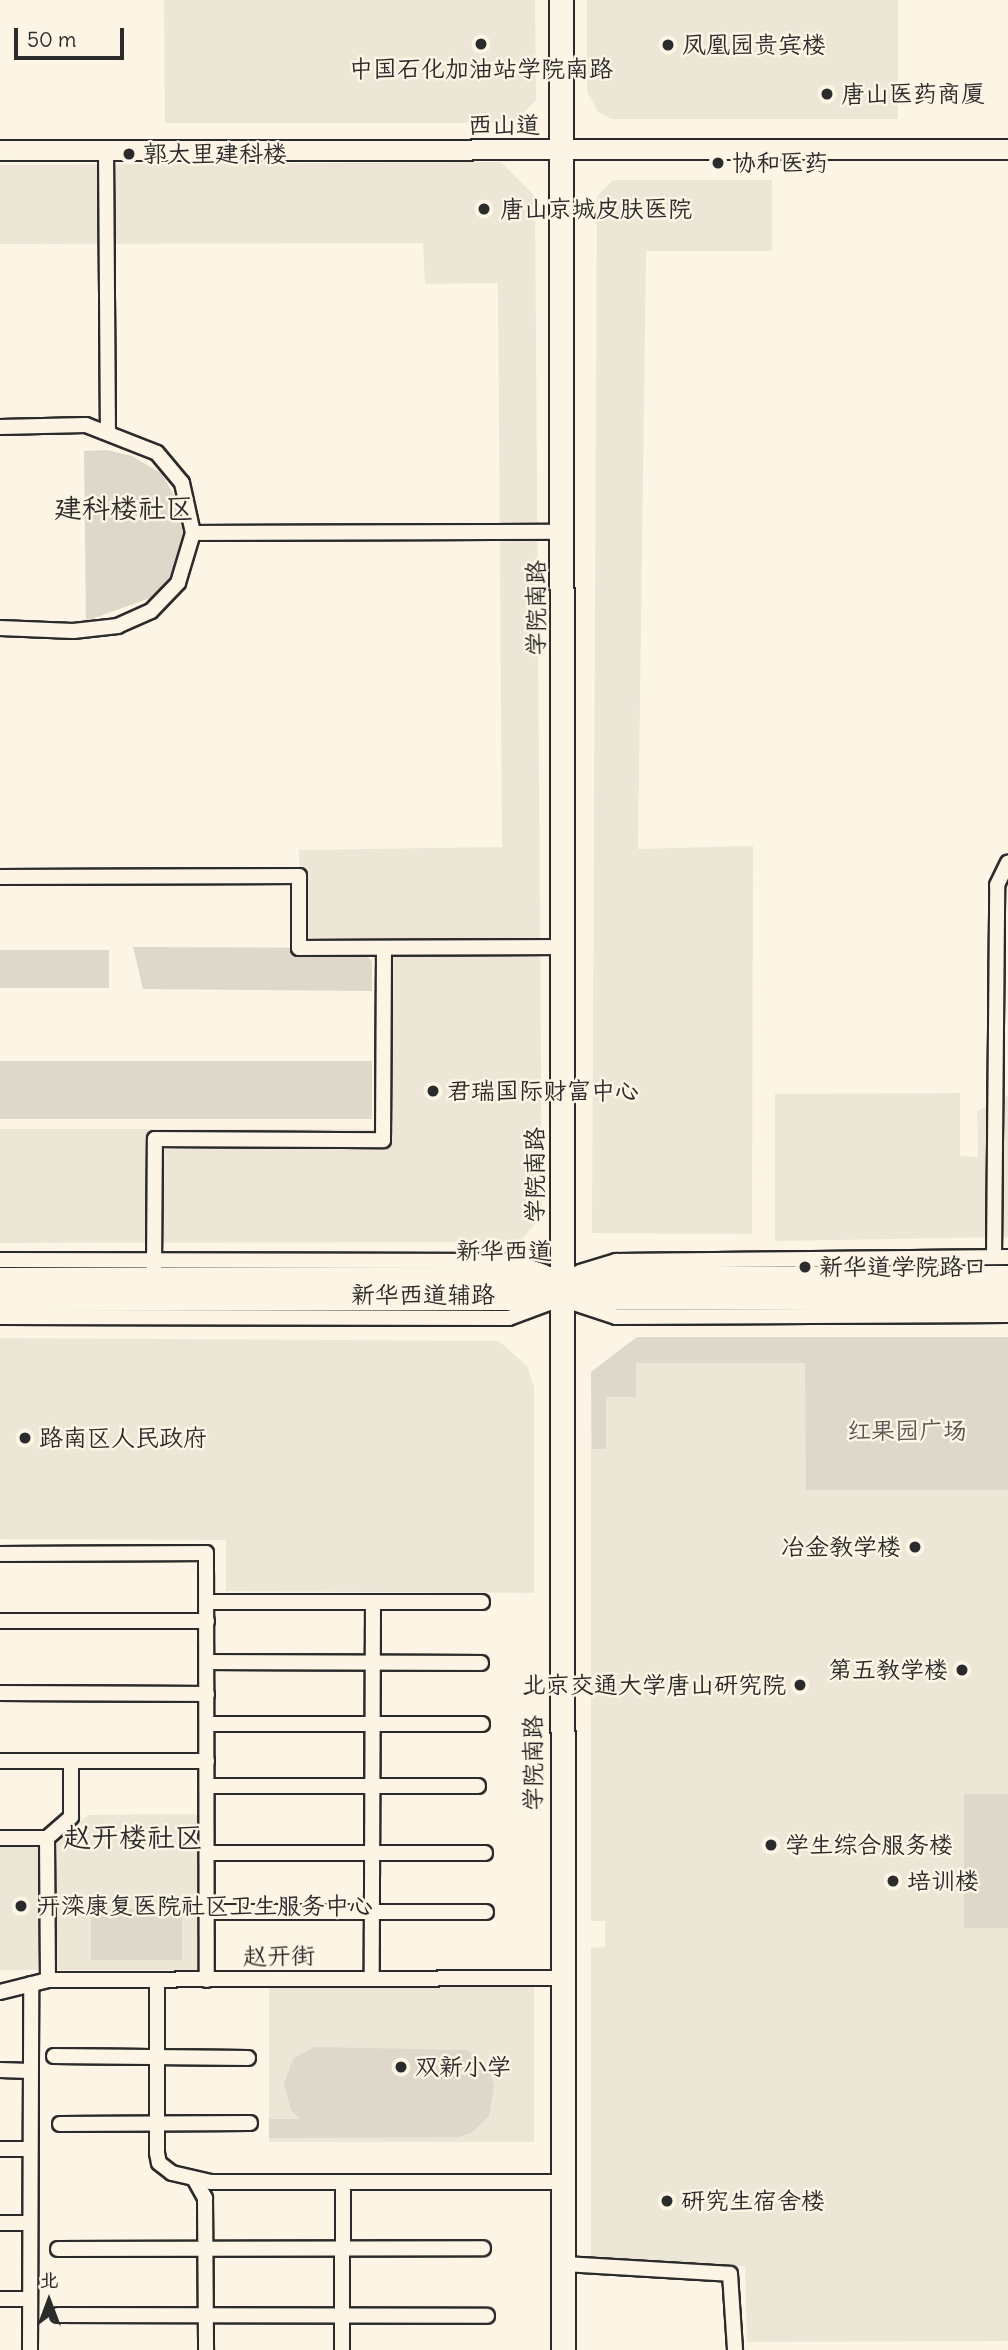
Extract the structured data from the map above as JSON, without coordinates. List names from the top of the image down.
{
  "streets": {
    "main road": ["学院南路", "新华西道"],
    "street": ["西山道", "新华西道辅路", "赵开街"]
  },
  "crossings": [
    ["西山道", "学院南路"],
    ["学院南路", "新华西道"],
    ["学院南路", "新华西道辅路"],
    ["学院南路", "赵开街"],
    ["新华西道", "新华西道辅路"]
  ],
  "districts": ["建科楼社区", "赵开楼社区"],
  "parks": ["红果园广场"],
  "places": [
    "中国石化加油站学院南路",
    "凤凰园贵宾楼",
    "唐山医药商厦",
    "郭大里建科楼",
    "协和医药",
    "唐山京城皮肤医院",
    "君瑞国际财富中心",
    "新华道学院路口",
    "路南区人民政府",
    "冶金教学楼",
    "第五教学楼",
    "北京交通大学唐山研究院",
    "学生综合服务楼",
    "培训楼",
    "开滦康复医院社区卫生服务中心",
    "双新小学",
    "研究生宿舍楼"
  ],
  "scale_bar": "50 m",
  "north": "top"
}
